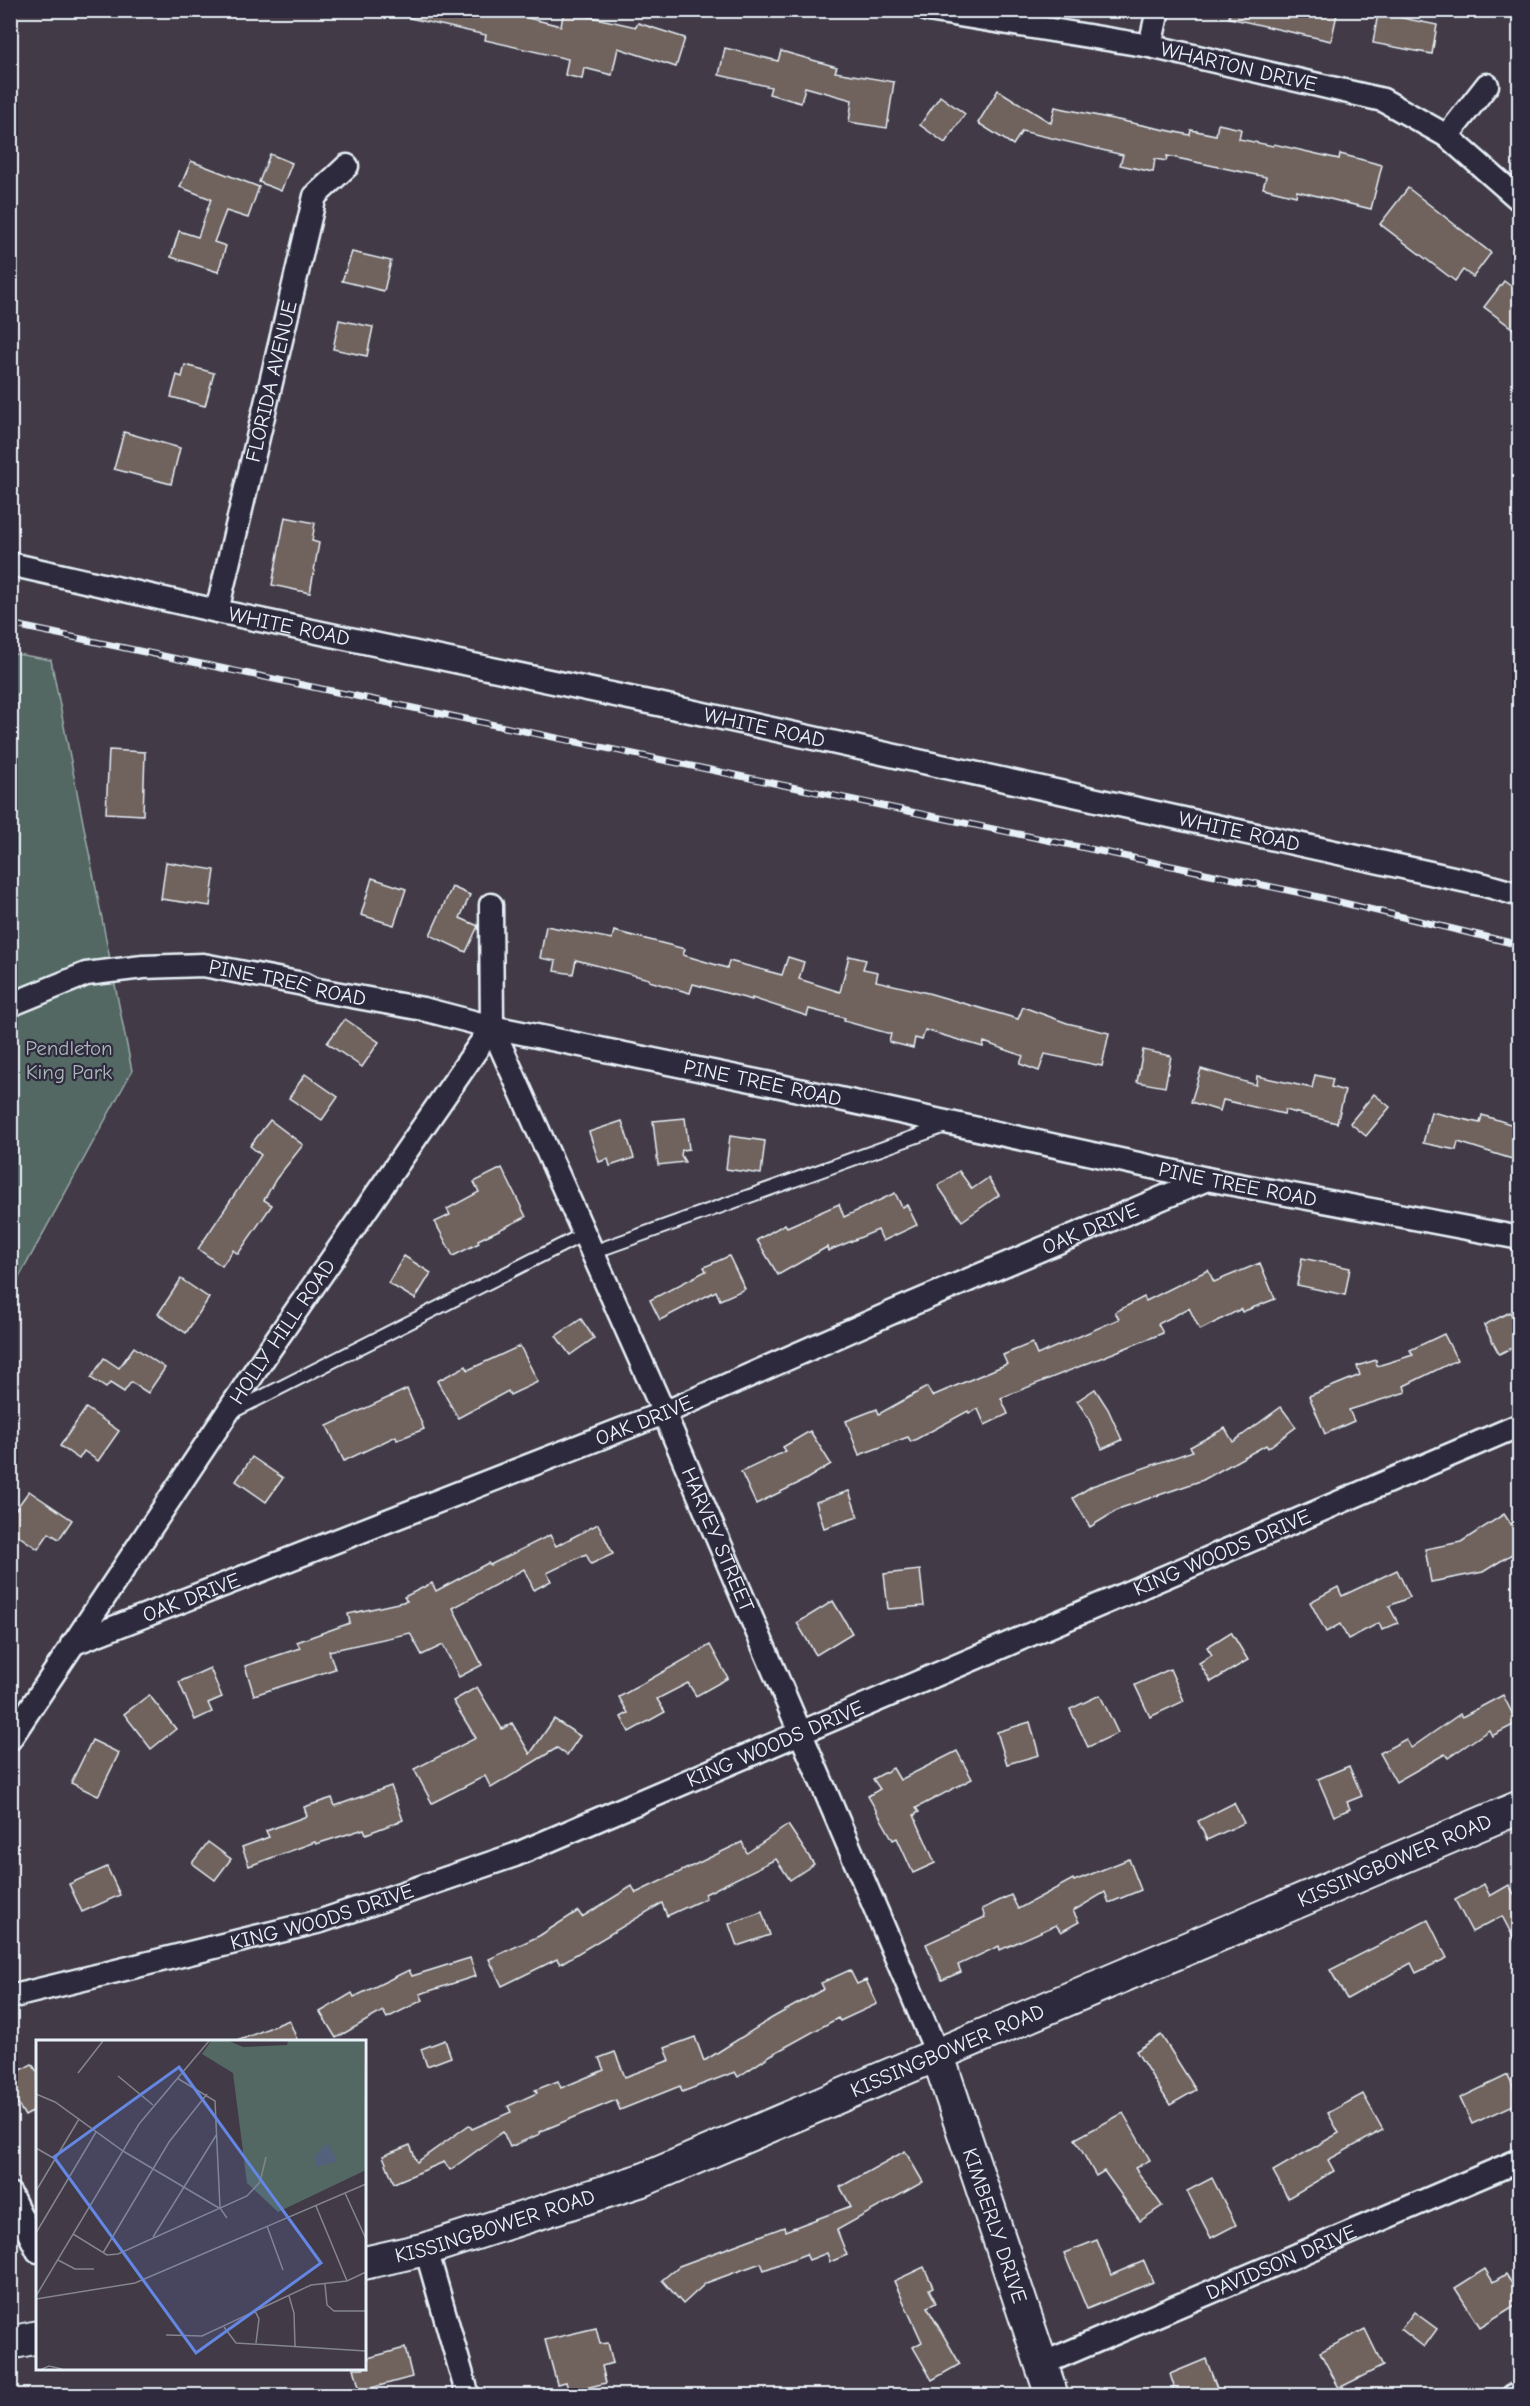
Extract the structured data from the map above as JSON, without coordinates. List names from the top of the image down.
{
  "streets": {
    "street": [
      "WHARTON DRIVE",
      "FLORIDA AVENUE",
      "WHITE ROAD",
      "PINE TREE ROAD",
      "OAK DRIVE",
      "HOLLY HILL ROAD",
      "HARVEY STREET",
      "KING WOODS DRIVE",
      "KISSINGBOWER ROAD",
      "KIMBERLY DRIVE",
      "DAVIDSON DRIVE"
    ]
  },
  "crossings": [
    ["FLORIDA AVENUE", "WHITE ROAD"],
    ["PINE TREE ROAD", "OAK DRIVE"],
    ["PINE TREE ROAD", "HOLLY HILL ROAD"],
    ["PINE TREE ROAD", "HARVEY STREET"],
    ["OAK DRIVE", "HOLLY HILL ROAD"],
    ["OAK DRIVE", "HARVEY STREET"],
    ["HOLLY HILL ROAD", "HARVEY STREET"],
    ["HARVEY STREET", "KING WOODS DRIVE"],
    ["HARVEY STREET", "KISSINGBOWER ROAD"],
    ["HARVEY STREET", "KIMBERLY DRIVE"],
    ["KISSINGBOWER ROAD", "KIMBERLY DRIVE"],
    ["KIMBERLY DRIVE", "DAVIDSON DRIVE"]
  ],
  "parks": ["Pendleton King Park"]
}
